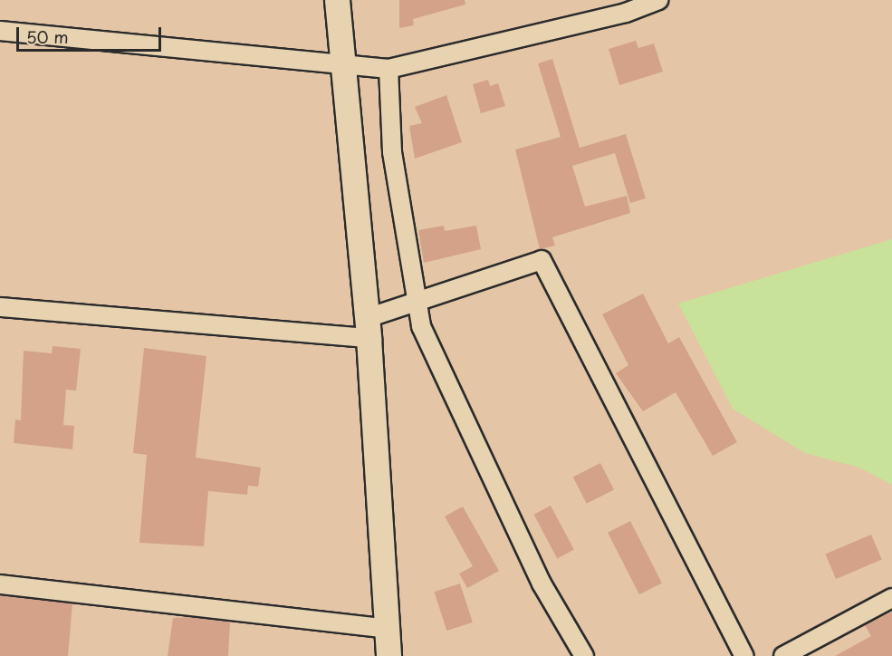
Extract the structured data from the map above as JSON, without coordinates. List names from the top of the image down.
{
  "scale_bar": "50 m"
}
